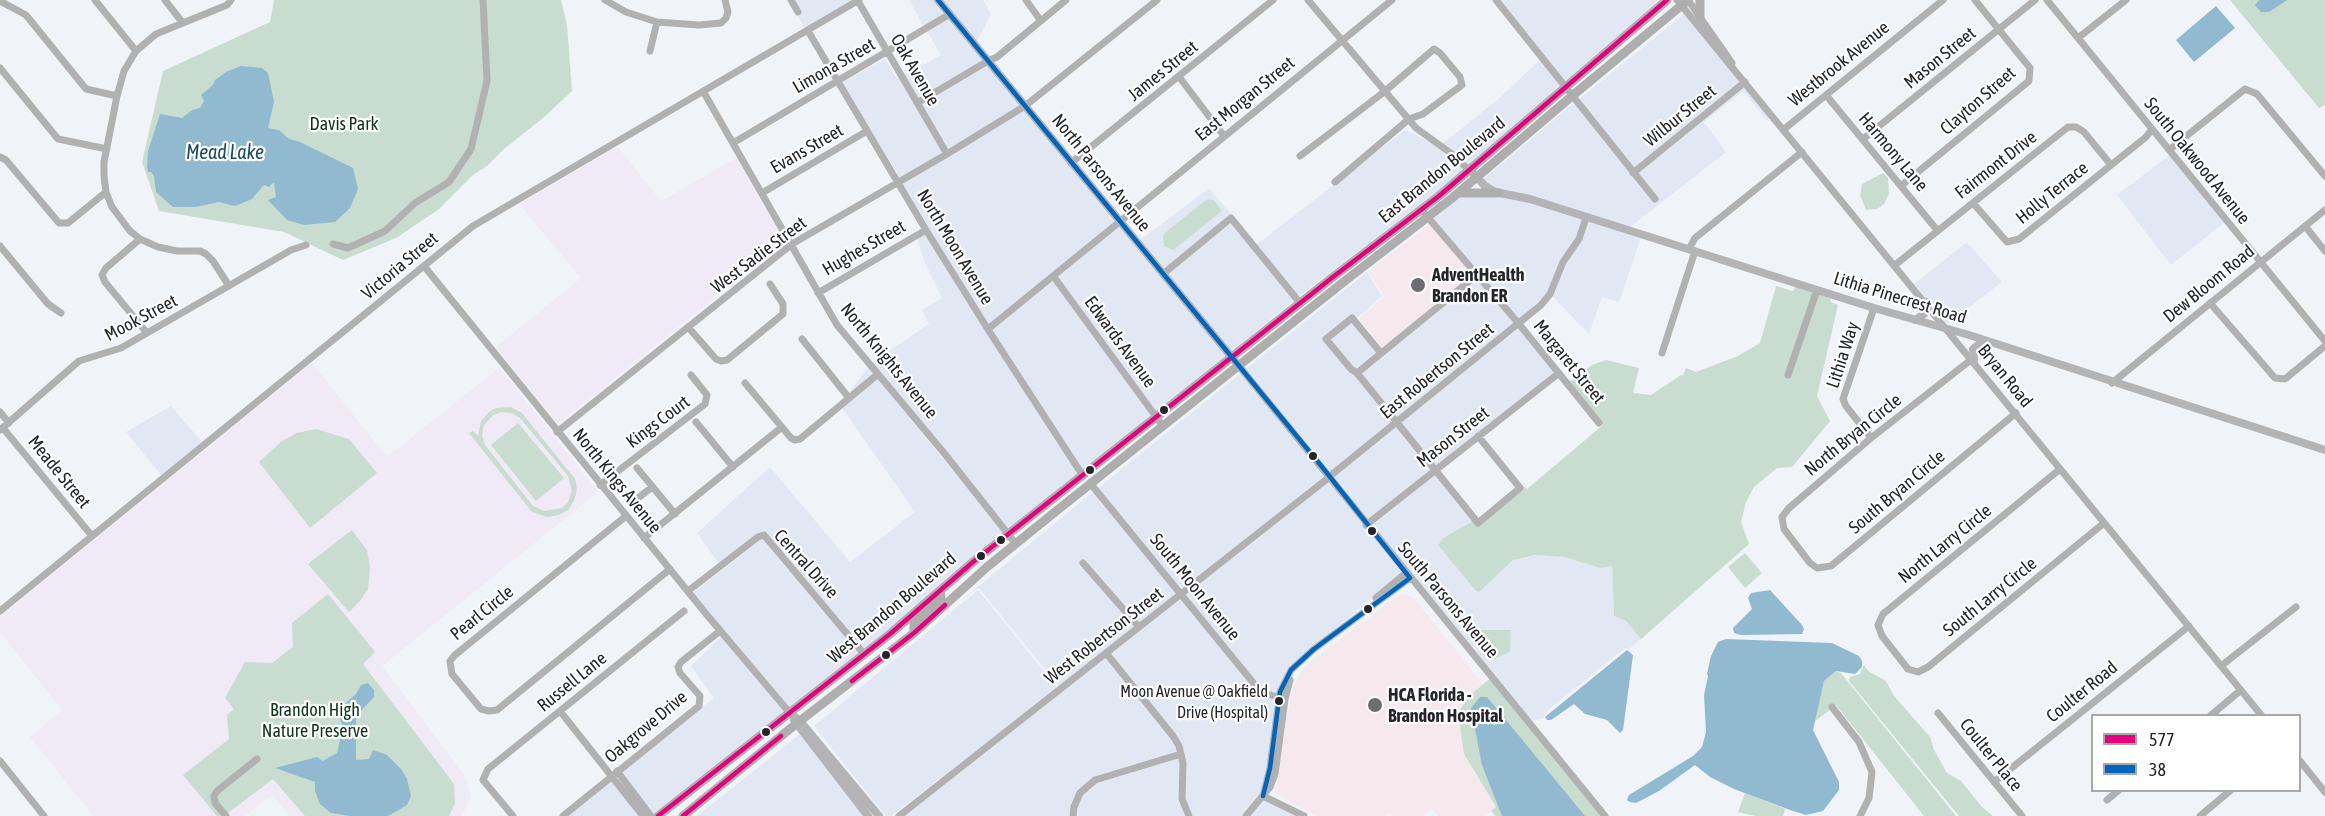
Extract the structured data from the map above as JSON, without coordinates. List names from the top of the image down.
{
  "streets": {
    "highway": ["East Brandon Boulevard", "West Brandon Boulevard"],
    "main road": ["North Parsons Avenue", "Lithia Pinecrest Road"],
    "street": [
      "Mason Street",
      "Westbrook Avenue",
      "Limona Street",
      "Oak Avenue",
      "James Street",
      "East Morgan Street",
      "Clayton Street",
      "Wilbur Street",
      "Evans Street",
      "Harmony Lane",
      "South Oakwood Avenue",
      "Fairmont Drive",
      "Holly Terrace",
      "North Moon Avenue",
      "Hughes Street",
      "West Sadie Street",
      "Victoria Street",
      "Dew Bloom Road",
      "Mook Street",
      "Edwards Avenue",
      "Lithia Way",
      "North Knights Avenue",
      "Margaret Street",
      "East Robertson Street",
      "Bryan Road",
      "Kings Court",
      "North Bryan Circle",
      "Meade Street",
      "North Kings Avenue",
      "South Bryan Circle",
      "North Larry Circle",
      "Central Drive",
      "South Moon Avenue",
      "South Larry Circle",
      "South Parsons Avenue",
      "Pearl Circle",
      "West Robertson Street",
      "Russell Lane",
      "Coulter Road",
      "Oakgrove Drive",
      "Coulter Place"
    ]
  },
  "crossings": [
    ["Mason Street", "Clayton Street"],
    ["Mason Street", "Harmony Lane"],
    ["Mason Street", "Margaret Street"],
    ["Mason Street", "South Parsons Avenue"],
    ["Westbrook Avenue", "Harmony Lane"],
    ["Westbrook Avenue", "Bryan Road"],
    ["Limona Street", "Oak Avenue"],
    ["Limona Street", "North Parsons Avenue"],
    ["Limona Street", "North Moon Avenue"],
    ["Limona Street", "North Knights Avenue"],
    ["Oak Avenue", "West Sadie Street"],
    ["Oak Avenue", "Victoria Street"],
    ["James Street", "North Parsons Avenue"],
    ["East Morgan Street", "North Parsons Avenue"],
    ["East Morgan Street", "North Moon Avenue"],
    ["East Morgan Street", "Edwards Avenue"],
    ["Clayton Street", "Harmony Lane"],
    ["Wilbur Street", "Bryan Road"],
    ["Evans Street", "North Moon Avenue"],
    ["Evans Street", "North Knights Avenue"],
    ["Harmony Lane", "Fairmont Drive"],
    ["South Oakwood Avenue", "Holly Terrace"],
    ["South Oakwood Avenue", "Dew Bloom Road"],
    ["Fairmont Drive", "Holly Terrace"],
    ["Fairmont Drive", "Bryan Road"],
    ["East Brandon Boulevard", "North Parsons Avenue"],
    ["East Brandon Boulevard", "Lithia Pinecrest Road"],
    ["East Brandon Boulevard", "Margaret Street"],
    ["East Brandon Boulevard", "Bryan Road"],
    ["East Brandon Boulevard", "South Parsons Avenue"],
    ["East Brandon Boulevard", "West Brandon Boulevard"],
    ["North Parsons Avenue", "West Sadie Street"],
    ["North Parsons Avenue", "South Parsons Avenue"],
    ["North Parsons Avenue", "West Brandon Boulevard"],
    ["North Moon Avenue", "Hughes Street"],
    ["North Moon Avenue", "West Sadie Street"],
    ["North Moon Avenue", "Victoria Street"],
    ["North Moon Avenue", "West Brandon Boulevard"],
    ["Hughes Street", "North Knights Avenue"],
    ["West Sadie Street", "North Knights Avenue"],
    ["West Sadie Street", "North Kings Avenue"],
    ["Victoria Street", "North Knights Avenue"],
    ["Victoria Street", "Meade Street"],
    ["Victoria Street", "North Kings Avenue"],
    ["Dew Bloom Road", "Lithia Pinecrest Road"],
    ["Lithia Pinecrest Road", "Lithia Way"],
    ["Lithia Pinecrest Road", "East Robertson Street"],
    ["Lithia Pinecrest Road", "Bryan Road"],
    ["Mook Street", "Meade Street"],
    ["Edwards Avenue", "West Brandon Boulevard"],
    ["Lithia Way", "North Bryan Circle"],
    ["North Knights Avenue", "West Brandon Boulevard"],
    ["Margaret Street", "East Robertson Street"],
    ["East Robertson Street", "South Parsons Avenue"],
    ["East Robertson Street", "West Robertson Street"],
    ["Bryan Road", "North Bryan Circle"],
    ["Bryan Road", "South Bryan Circle"],
    ["Bryan Road", "North Larry Circle"],
    ["Bryan Road", "South Larry Circle"],
    ["Bryan Road", "Coulter Road"],
    ["Kings Court", "North Kings Avenue"],
    ["North Bryan Circle", "South Bryan Circle"],
    ["North Kings Avenue", "Central Drive"],
    ["North Kings Avenue", "West Brandon Boulevard"],
    ["North Kings Avenue", "Pearl Circle"],
    ["North Kings Avenue", "Oakgrove Drive"],
    ["North Larry Circle", "South Larry Circle"],
    ["Central Drive", "West Brandon Boulevard"],
    ["South Moon Avenue", "West Brandon Boulevard"],
    ["South Moon Avenue", "West Robertson Street"],
    ["South Parsons Avenue", "West Brandon Boulevard"],
    ["South Parsons Avenue", "West Robertson Street"],
    ["Coulter Road", "Coulter Place"]
  ],
  "water": ["Mead Lake"],
  "parks": ["Davis Park", "Brandon High Nature Preserve"],
  "places": ["AdventHealth Brandon ER", "Moon Avenue @ Oakfield Drive (Hospital)", "HCA Florida - Brandon Hospital"],
  "lines": ["transit line 577", "transit line 38"],
  "legend": ["577", "38"]
}
